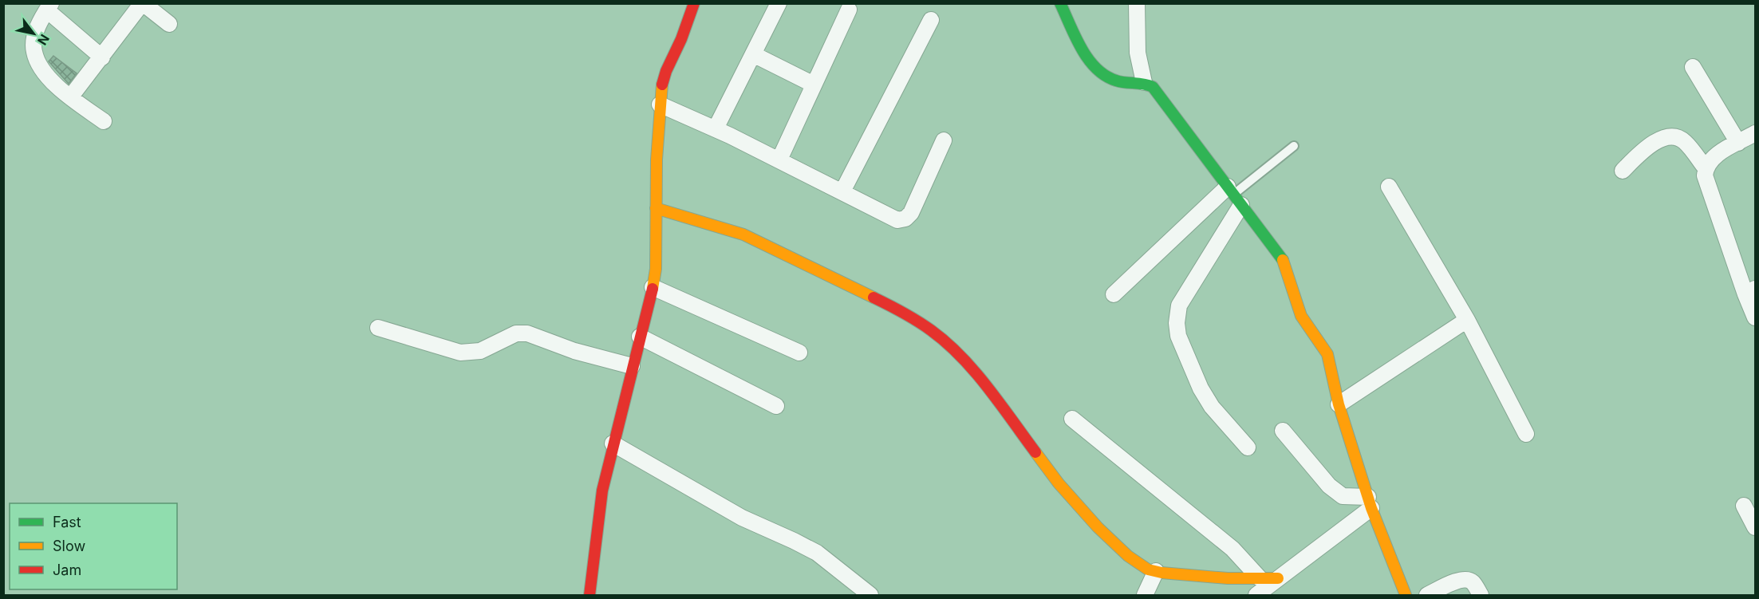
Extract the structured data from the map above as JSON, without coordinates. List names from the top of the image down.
{
  "legend": ["Fast", "Slow", "Jam"],
  "north": "bottom right"
}
